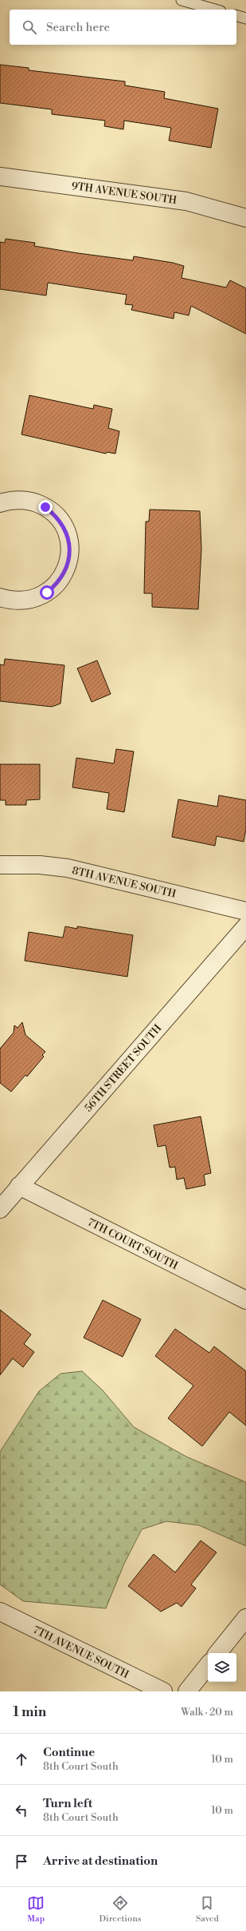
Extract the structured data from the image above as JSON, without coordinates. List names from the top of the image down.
{
  "streets": {
    "street": [
      "9TH AVENUE SOUTH",
      "8TH AVENUE SOUTH",
      "56TH STREET SOUTH",
      "7TH COURT SOUTH",
      "7TH AVENUE SOUTH"
    ]
  },
  "crossings": [
    ["56TH STREET SOUTH", "7TH COURT SOUTH"]
  ],
  "page": {
    "search": "Search here",
    "heading": ["1 min", "Walk · 20 m"],
    "list": [
      ["Continue", "8th Court South", "10 m"],
      ["Turn left", "8th Court South", "10 m"],
      "Arrive at destination"
    ],
    "nav": ["Map", "Directions", "Saved"]
  }
}
